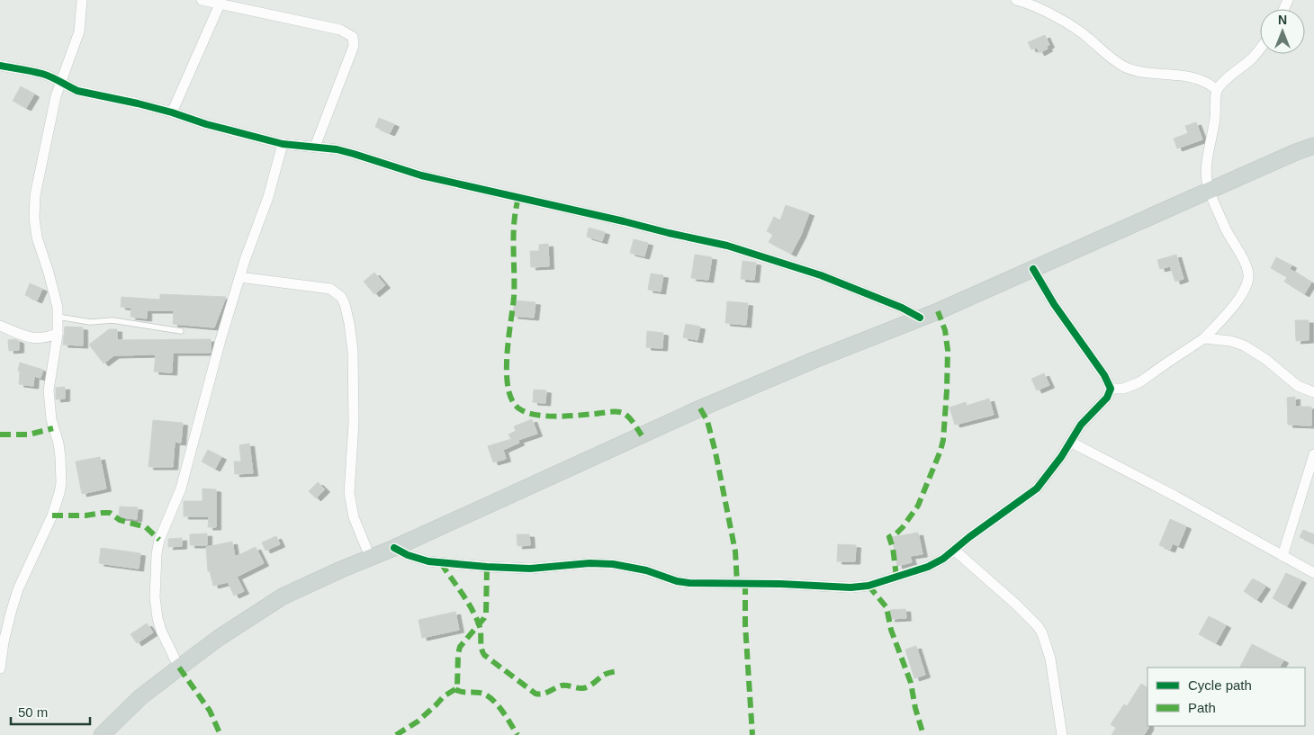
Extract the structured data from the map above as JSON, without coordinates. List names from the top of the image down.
{
  "legend": ["Cycle path", "Path"],
  "scale_bar": "50 m",
  "north": "top"
}
